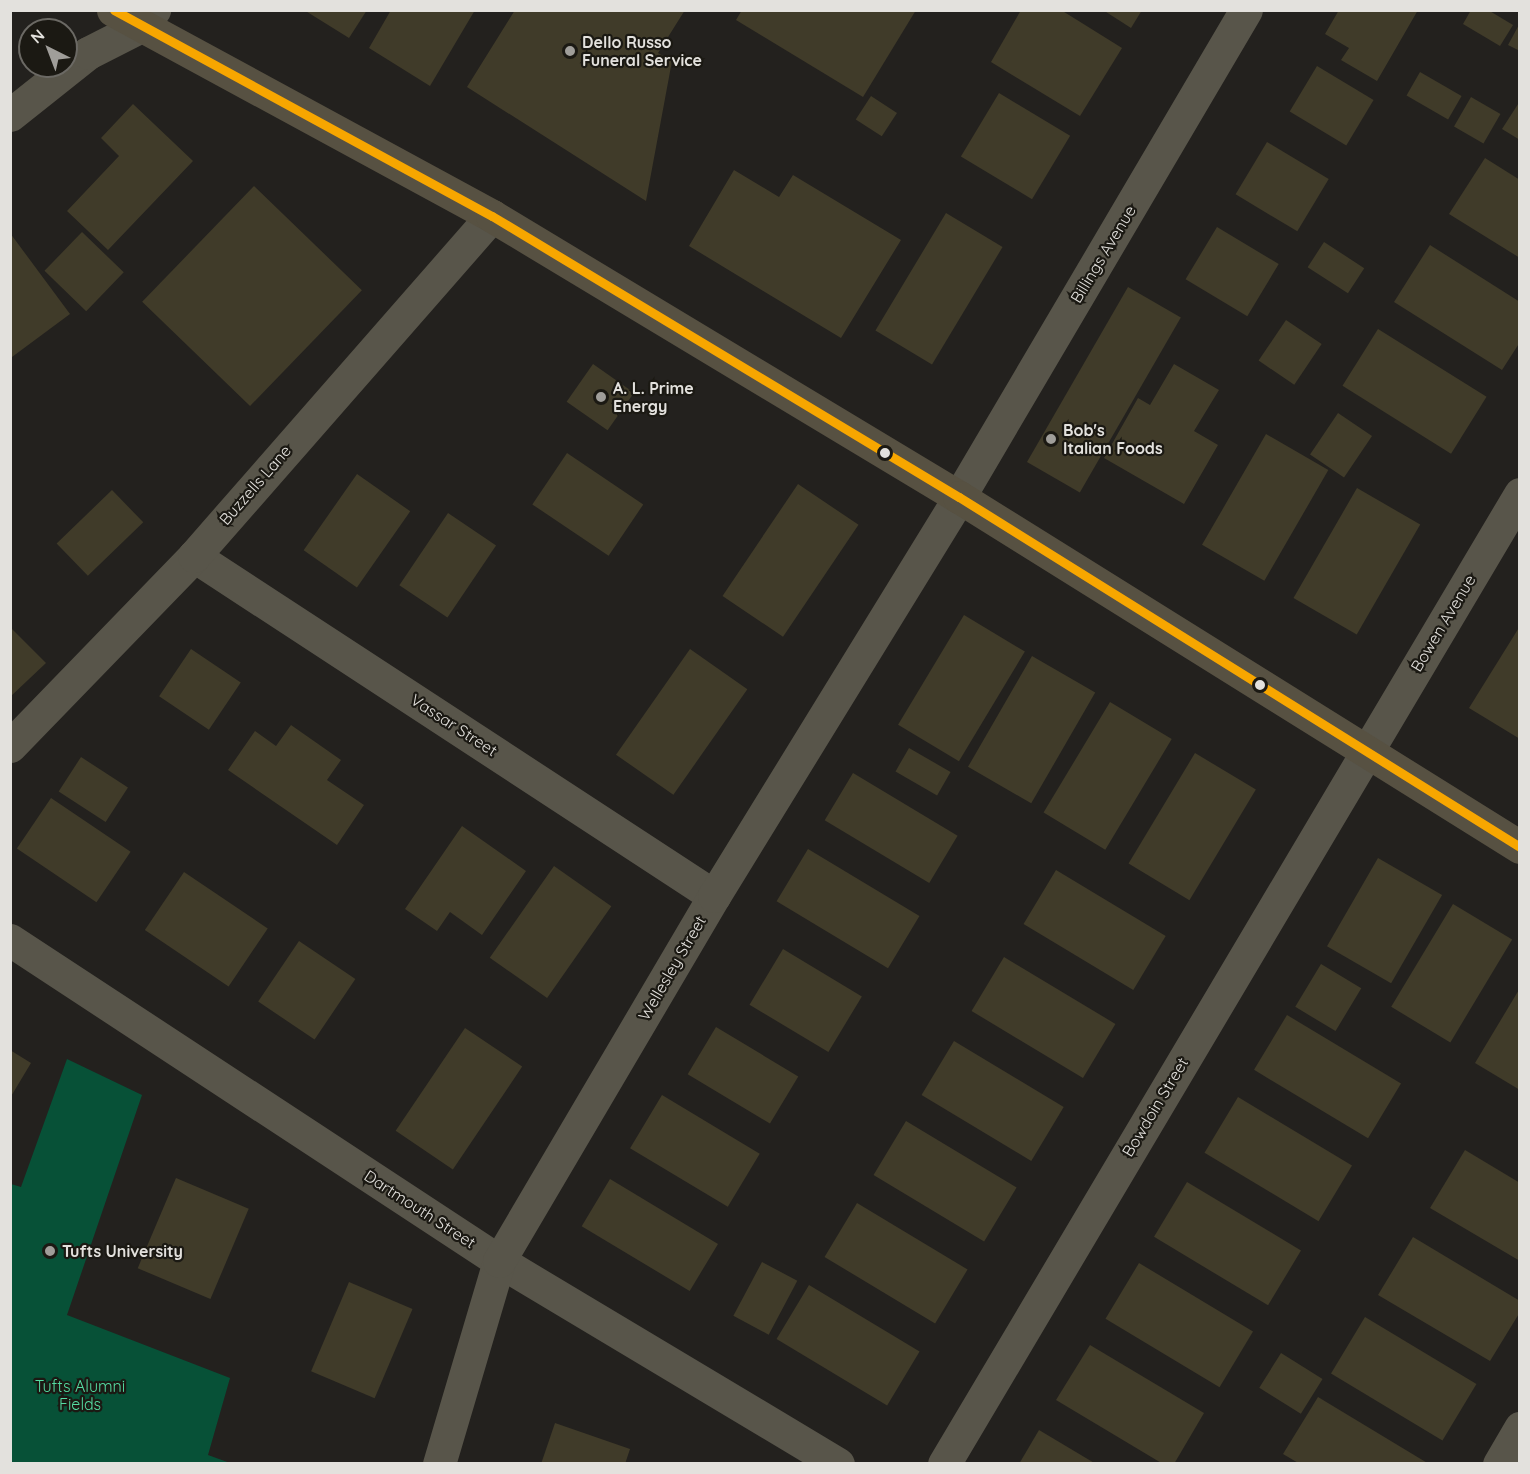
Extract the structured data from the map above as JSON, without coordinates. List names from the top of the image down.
{
  "streets": {
    "street": [
      "Billings Avenue",
      "Buzzells Lane",
      "Bowen Avenue",
      "Vassar Street",
      "Wellesley Street",
      "Bowdoin Street",
      "Dartmouth Street"
    ]
  },
  "crossings": [
    ["Billings Avenue", "Wellesley Street"],
    ["Buzzells Lane", "Vassar Street"],
    ["Bowen Avenue", "Bowdoin Street"],
    ["Vassar Street", "Wellesley Street"],
    ["Wellesley Street", "Dartmouth Street"]
  ],
  "parks": ["Tufts Alumni Fields"],
  "places": [
    "Dello Russo Funeral Service",
    "A. L. Prime Energy",
    "Bob's Italian Foods",
    "Tufts University"
  ],
  "north": "top left"
}
